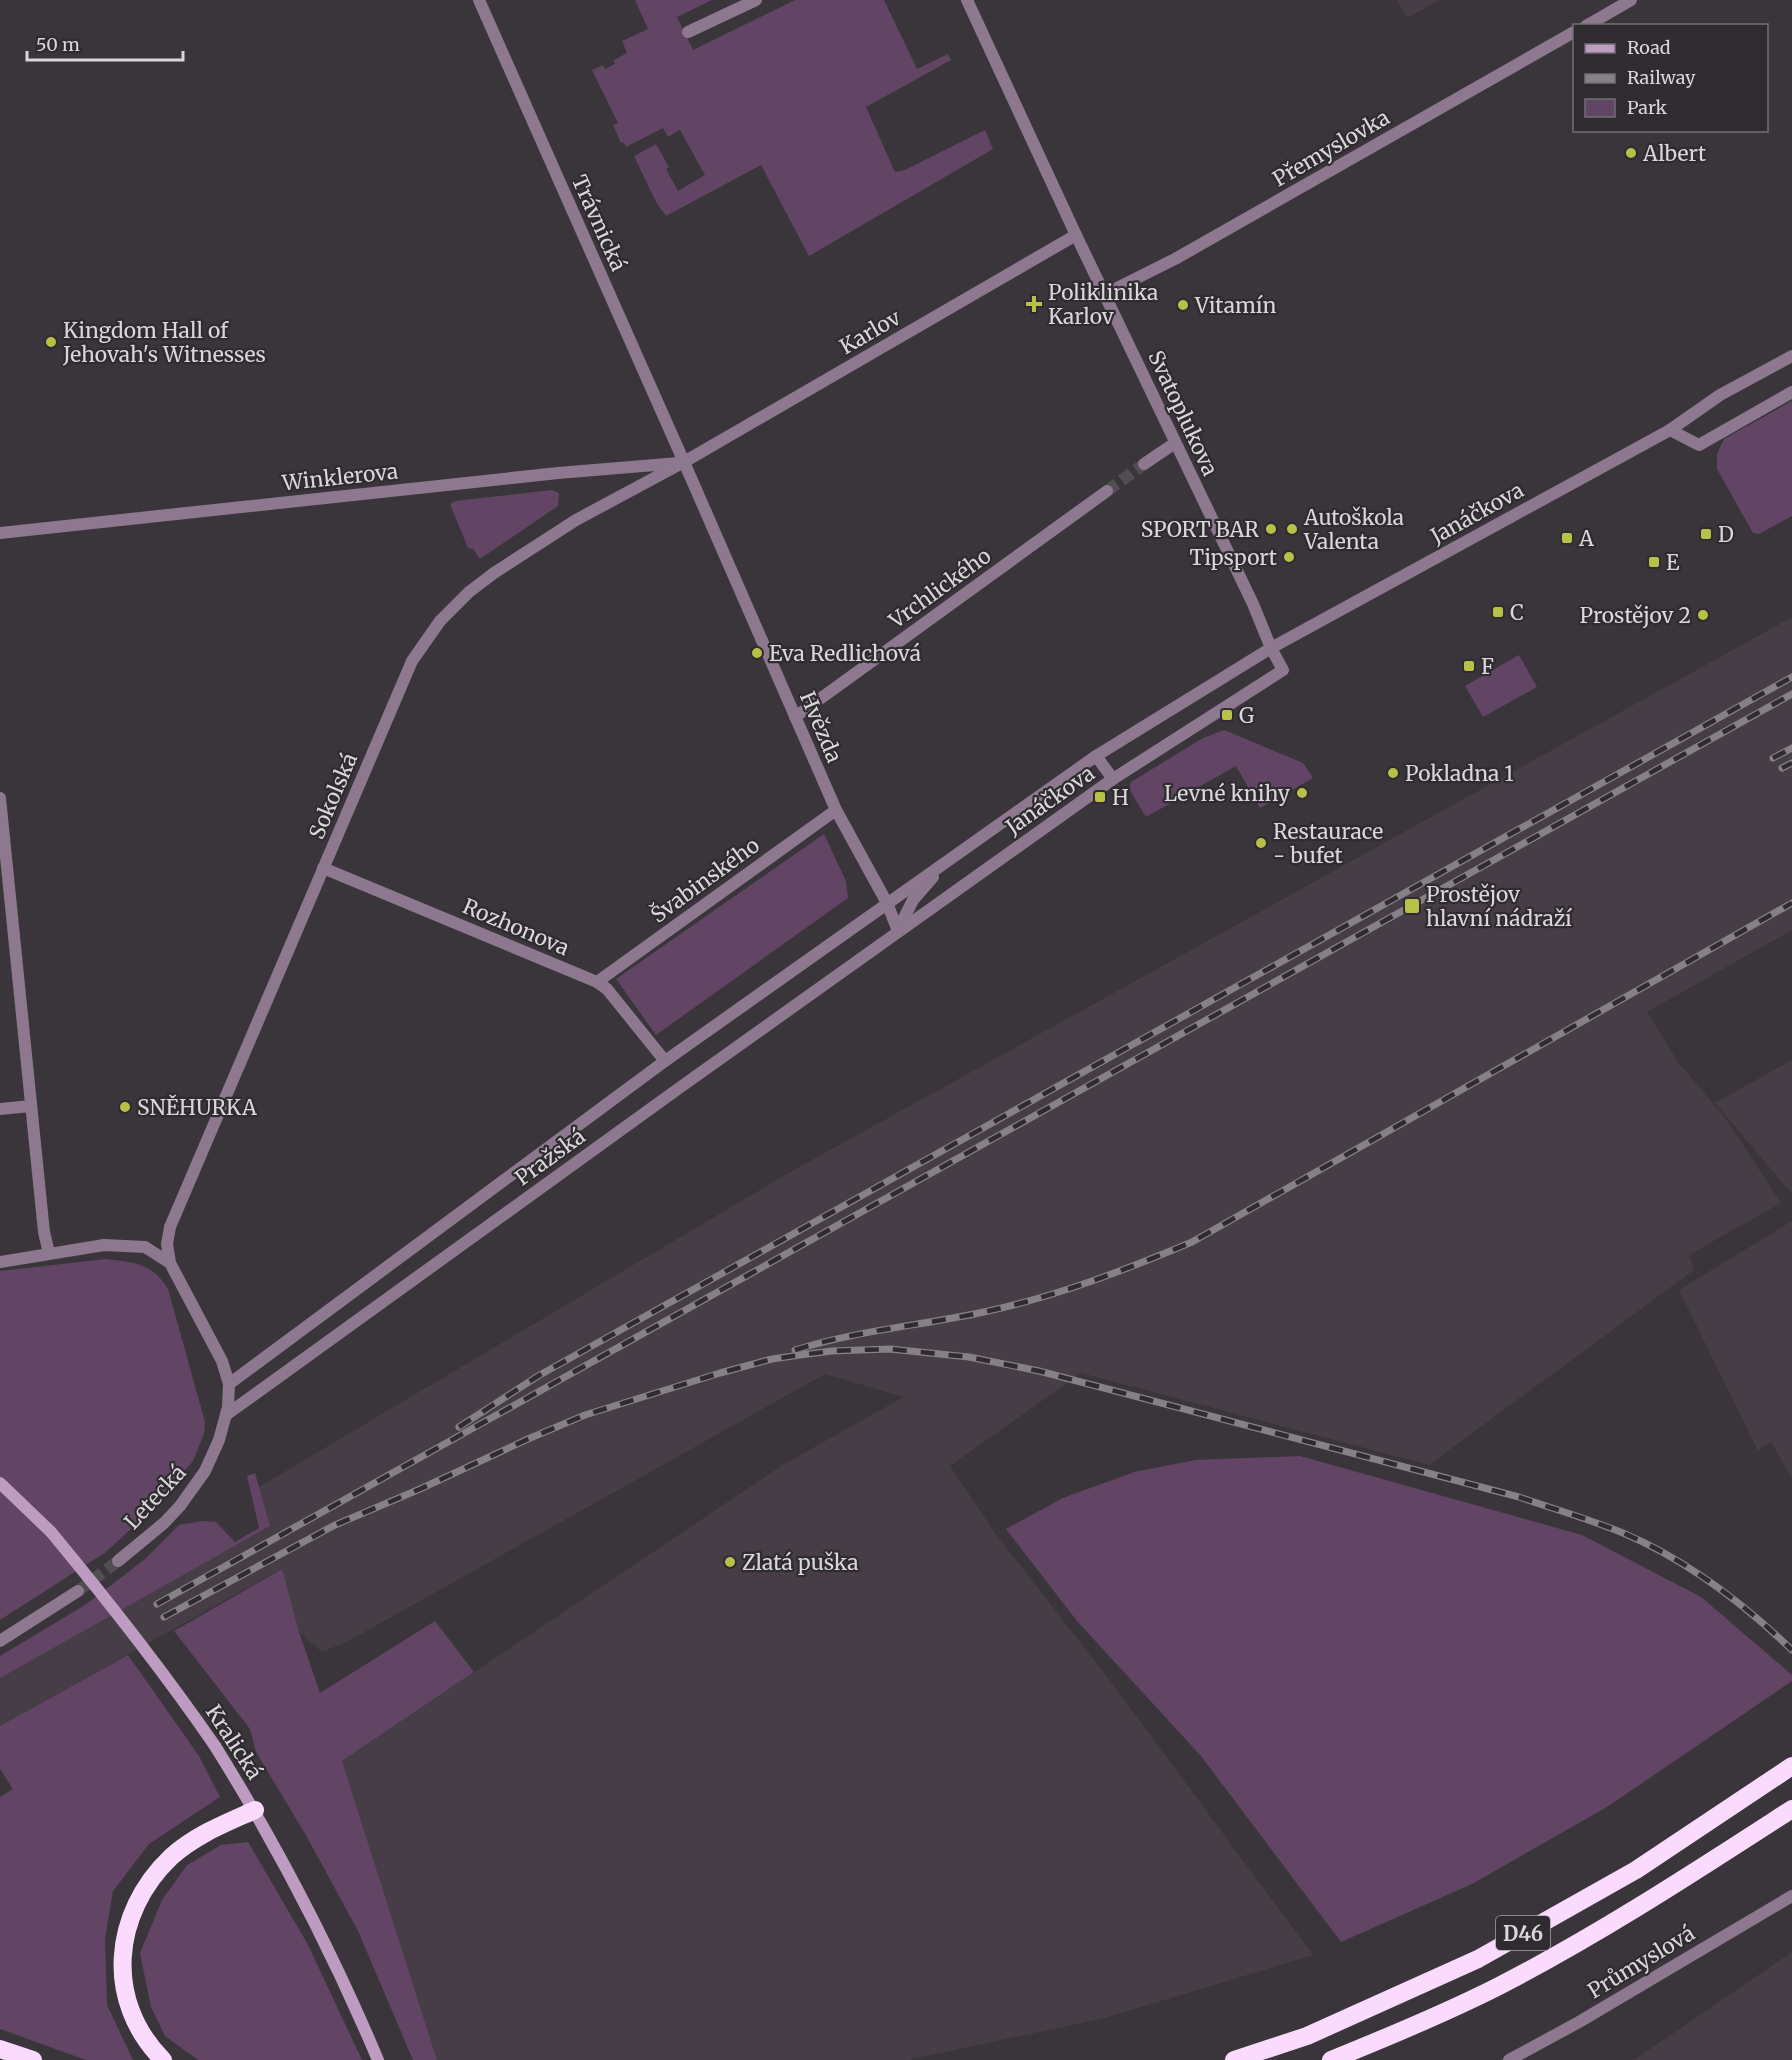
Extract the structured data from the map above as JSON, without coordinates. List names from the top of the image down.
{
  "streets": {
    "highway": ["D46"],
    "main road": ["Kralická"],
    "street": [
      "Přemyslovka",
      "Trávnická",
      "Karlov",
      "Svatoplukova",
      "Winklerova",
      "Janáčkova",
      "Vrchlického",
      "Hvězda",
      "Sokolská",
      "Švabinského",
      "Rozhonova",
      "Pražská",
      "Letecká",
      "Průmyslová"
    ]
  },
  "crossings": [
    ["Přemyslovka", "Svatoplukova"],
    ["Trávnická", "Karlov"],
    ["Trávnická", "Winklerova"],
    ["Trávnická", "Hvězda"],
    ["Trávnická", "Sokolská"],
    ["Karlov", "Svatoplukova"],
    ["Karlov", "Winklerova"],
    ["Karlov", "Hvězda"],
    ["Karlov", "Sokolská"],
    ["Svatoplukova", "Janáčkova"],
    ["Winklerova", "Hvězda"],
    ["Winklerova", "Sokolská"],
    ["Janáčkova", "Hvězda"],
    ["Janáčkova", "Rozhonova"],
    ["Janáčkova", "Pražská"],
    ["Vrchlického", "Hvězda"],
    ["Hvězda", "Sokolská"],
    ["Hvězda", "Švabinského"],
    ["Hvězda", "Pražská"],
    ["Sokolská", "Rozhonova"],
    ["Švabinského", "Rozhonova"],
    ["Rozhonova", "Pražská"],
    ["Pražská", "Letecká"]
  ],
  "places": {
    "other": [
      "Albert",
      "Vitamín",
      "Kingdom Hall of Jehovah's Witnesses",
      "SPORT BAR",
      "Autoškola Valenta",
      "Tipsport",
      "Prostějov 2",
      "Eva Redlichová",
      "Pokladna 1",
      "Levné knihy",
      "Restaurace - bufet",
      "SNĚHURKA",
      "Zlatá puška"
    ],
    "health": ["Poliklinika Karlov"],
    "transit": [
      "D",
      "A",
      "E",
      "C",
      "F",
      "G",
      "H",
      "Prostějov hlavní nádraží"
    ]
  },
  "legend": ["Road", "Railway", "Park"],
  "scale_bar": "50 m"
}
